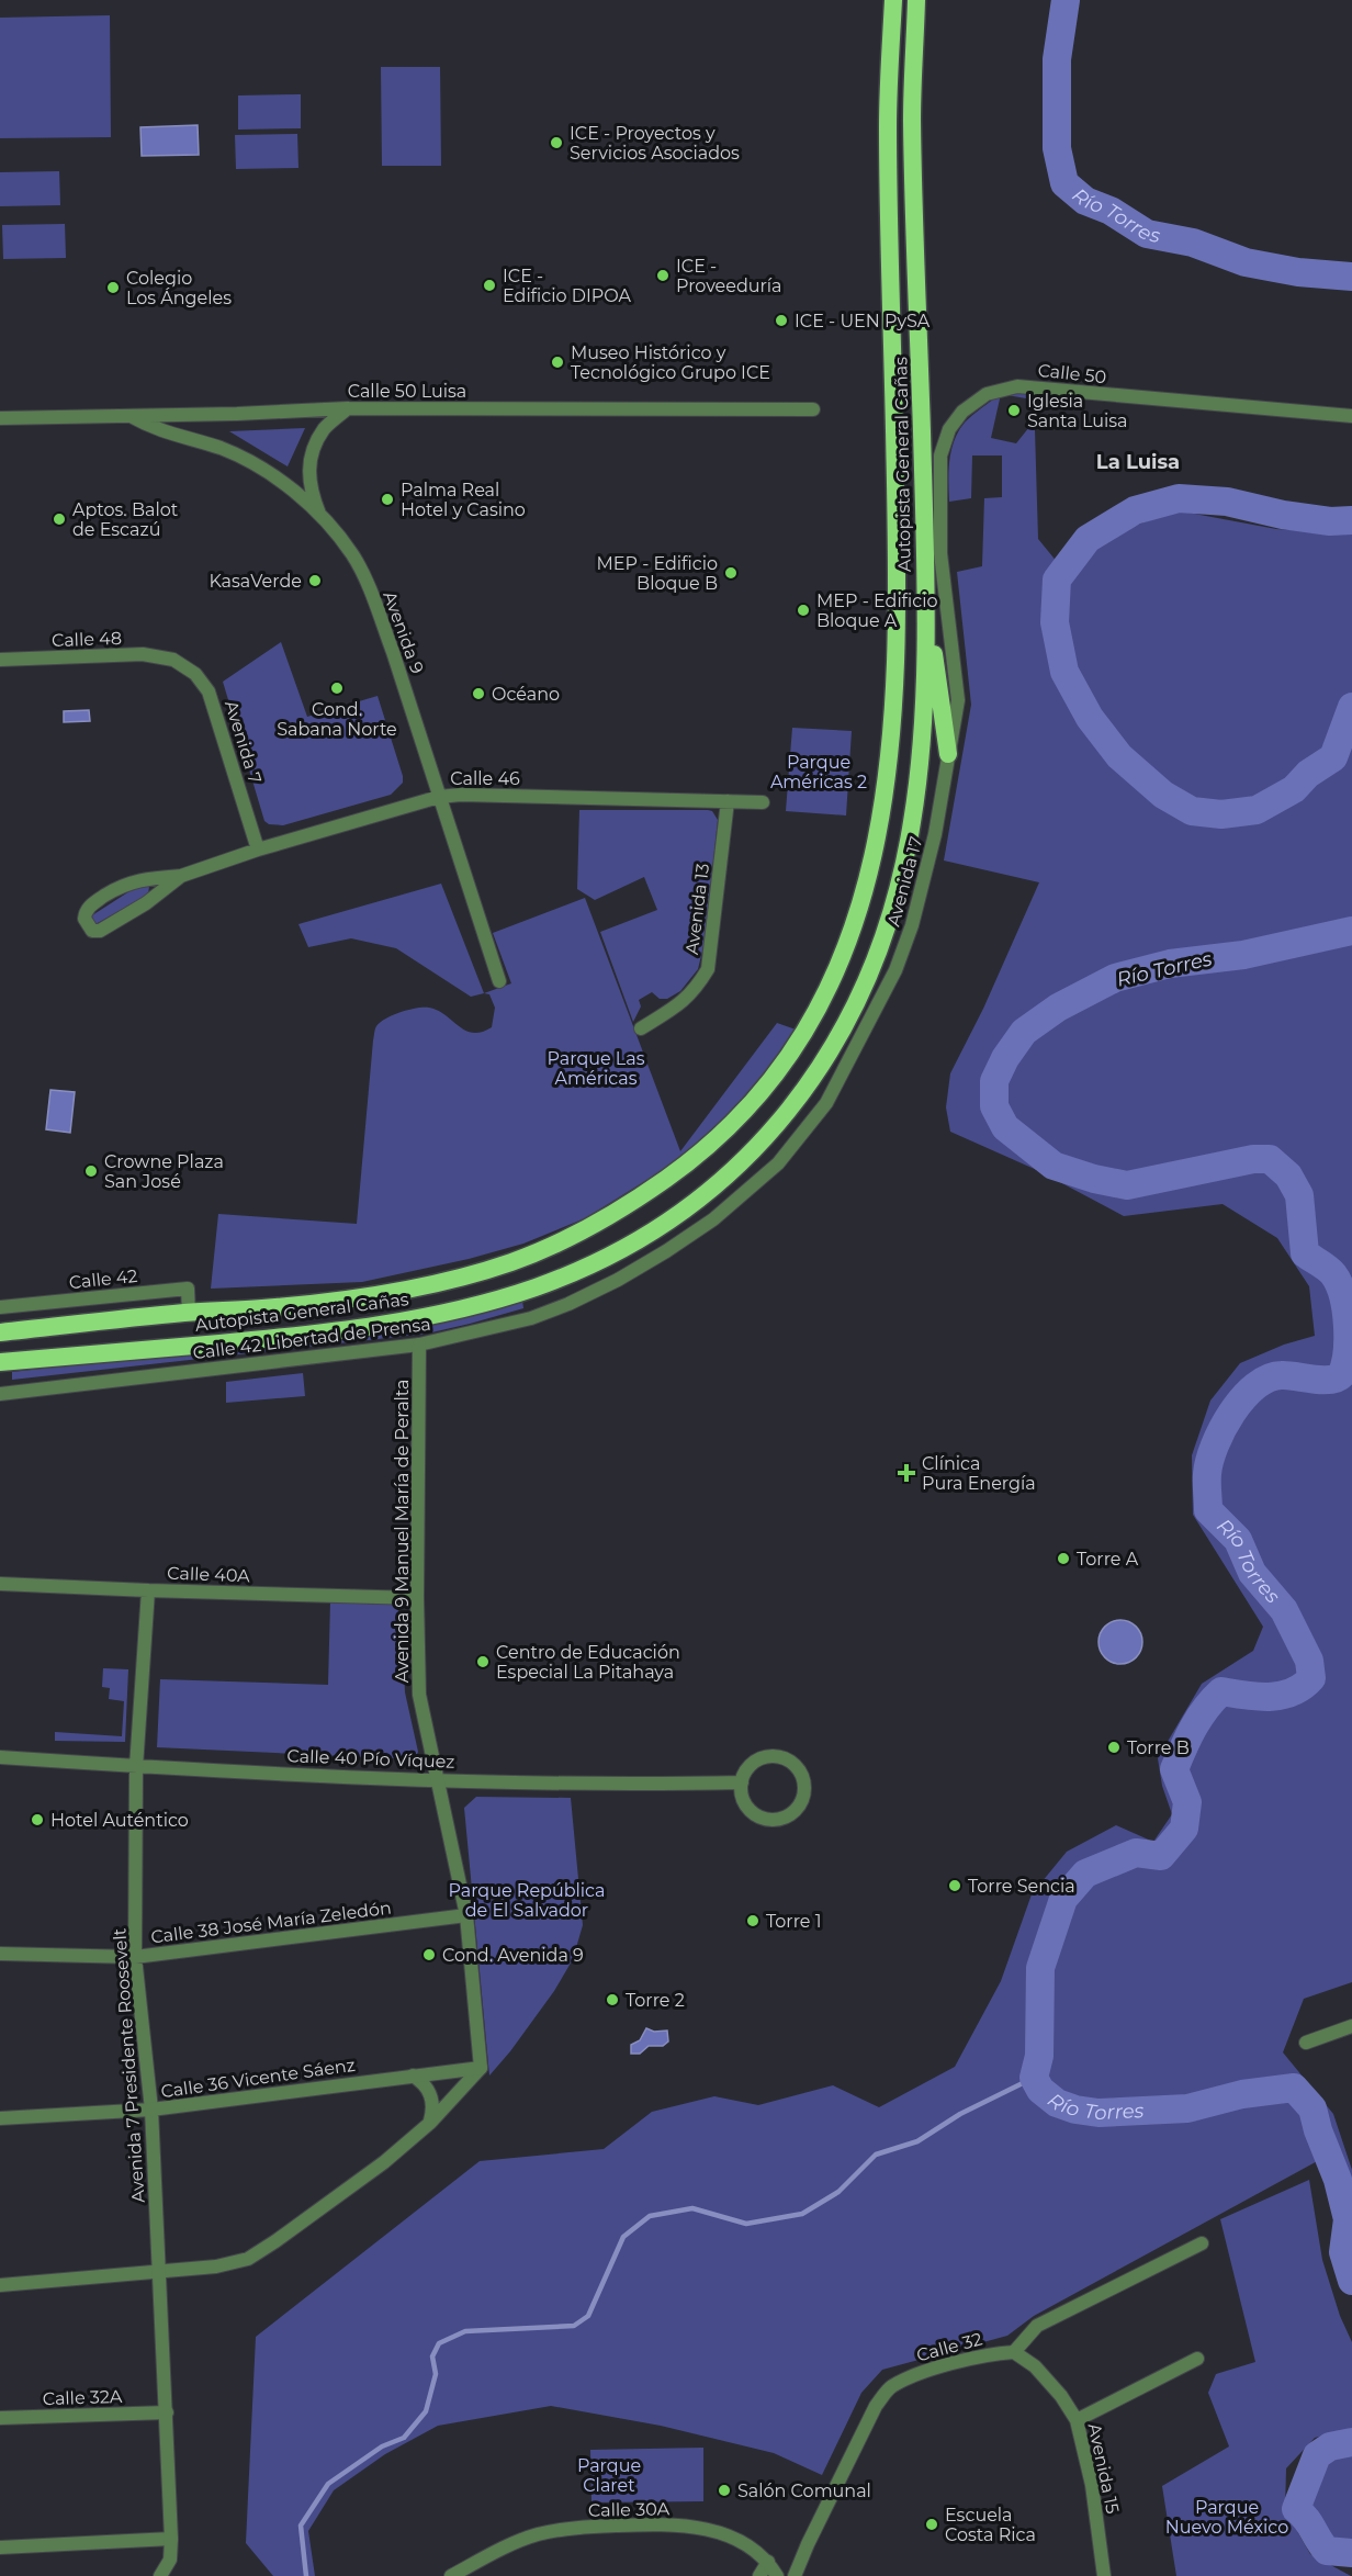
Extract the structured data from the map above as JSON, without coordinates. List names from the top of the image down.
{
  "streets": {
    "highway": ["Autopista General Cañas"],
    "street": [
      "Calle 50",
      "Calle 50 Luisa",
      "Avenida 9",
      "Calle 48",
      "Avenida 7",
      "Calle 46",
      "Avenida 17",
      "Avenida 13",
      "Calle 42",
      "Calle 42 Libertad de Prensa",
      "Avenida 9 Manuel María de Peralta",
      "Calle 40A",
      "Calle 40 Pío Víquez",
      "Calle 38 José María Zeledón",
      "Avenida 7 Presidente Roosevelt",
      "Calle 36 Vicente Sáenz",
      "Calle 32",
      "Calle 32A",
      "Avenida 15",
      "Calle 30A"
    ]
  },
  "crossings": [
    ["Calle 50", "Avenida 17"],
    ["Calle 50 Luisa", "Avenida 9"],
    ["Autopista General Cañas", "Calle 42"],
    ["Avenida 9", "Calle 46"],
    ["Calle 48", "Avenida 7"],
    ["Avenida 7", "Calle 46"],
    ["Calle 46", "Avenida 13"],
    ["Avenida 17", "Calle 42 Libertad de Prensa"],
    ["Calle 42 Libertad de Prensa", "Avenida 9 Manuel María de Peralta"],
    ["Avenida 9 Manuel María de Peralta", "Calle 40A"],
    ["Avenida 9 Manuel María de Peralta", "Calle 40 Pío Víquez"],
    ["Avenida 9 Manuel María de Peralta", "Calle 38 José María Zeledón"],
    ["Avenida 9 Manuel María de Peralta", "Calle 36 Vicente Sáenz"],
    ["Calle 40A", "Avenida 7 Presidente Roosevelt"],
    ["Calle 40 Pío Víquez", "Avenida 7 Presidente Roosevelt"],
    ["Calle 38 José María Zeledón", "Avenida 7 Presidente Roosevelt"],
    ["Avenida 7 Presidente Roosevelt", "Calle 36 Vicente Sáenz"],
    ["Avenida 7 Presidente Roosevelt", "Calle 32A"],
    ["Calle 32", "Avenida 15"]
  ],
  "districts": ["La Luisa"],
  "water": ["Río Torres"],
  "parks": [
    "Parque Américas 2",
    "Parque Las Américas",
    "Parque República de El Salvador",
    "Parque Claret",
    "Parque Nuevo México"
  ],
  "places": {
    "other": [
      "ICE - Proyectos y Servicios Asociados",
      "ICE - Proveeduría",
      "ICE - Edificio DIPOA",
      "Colegio Los Ángeles",
      "ICE - UEN PySA",
      "Museo Histórico y Tecnológico Grupo ICE",
      "Iglesia Santa Luisa",
      "Palma Real Hotel y Casino",
      "Aptos. Balot de Escazú",
      "MEP - Edificio Bloque B",
      "KasaVerde",
      "MEP - Edificio Bloque A",
      "Cond. Sabana Norte",
      "Océano",
      "Crowne Plaza San José",
      "Torre A",
      "Centro de Educación Especial La Pitahaya",
      "Torre B",
      "Hotel Auténtico",
      "Torre Sencia",
      "Torre 1",
      "Cond. Avenida 9",
      "Torre 2",
      "Salón Comunal",
      "Escuela Costa Rica"
    ],
    "health": ["Clínica Pura Energía"]
  }
}
